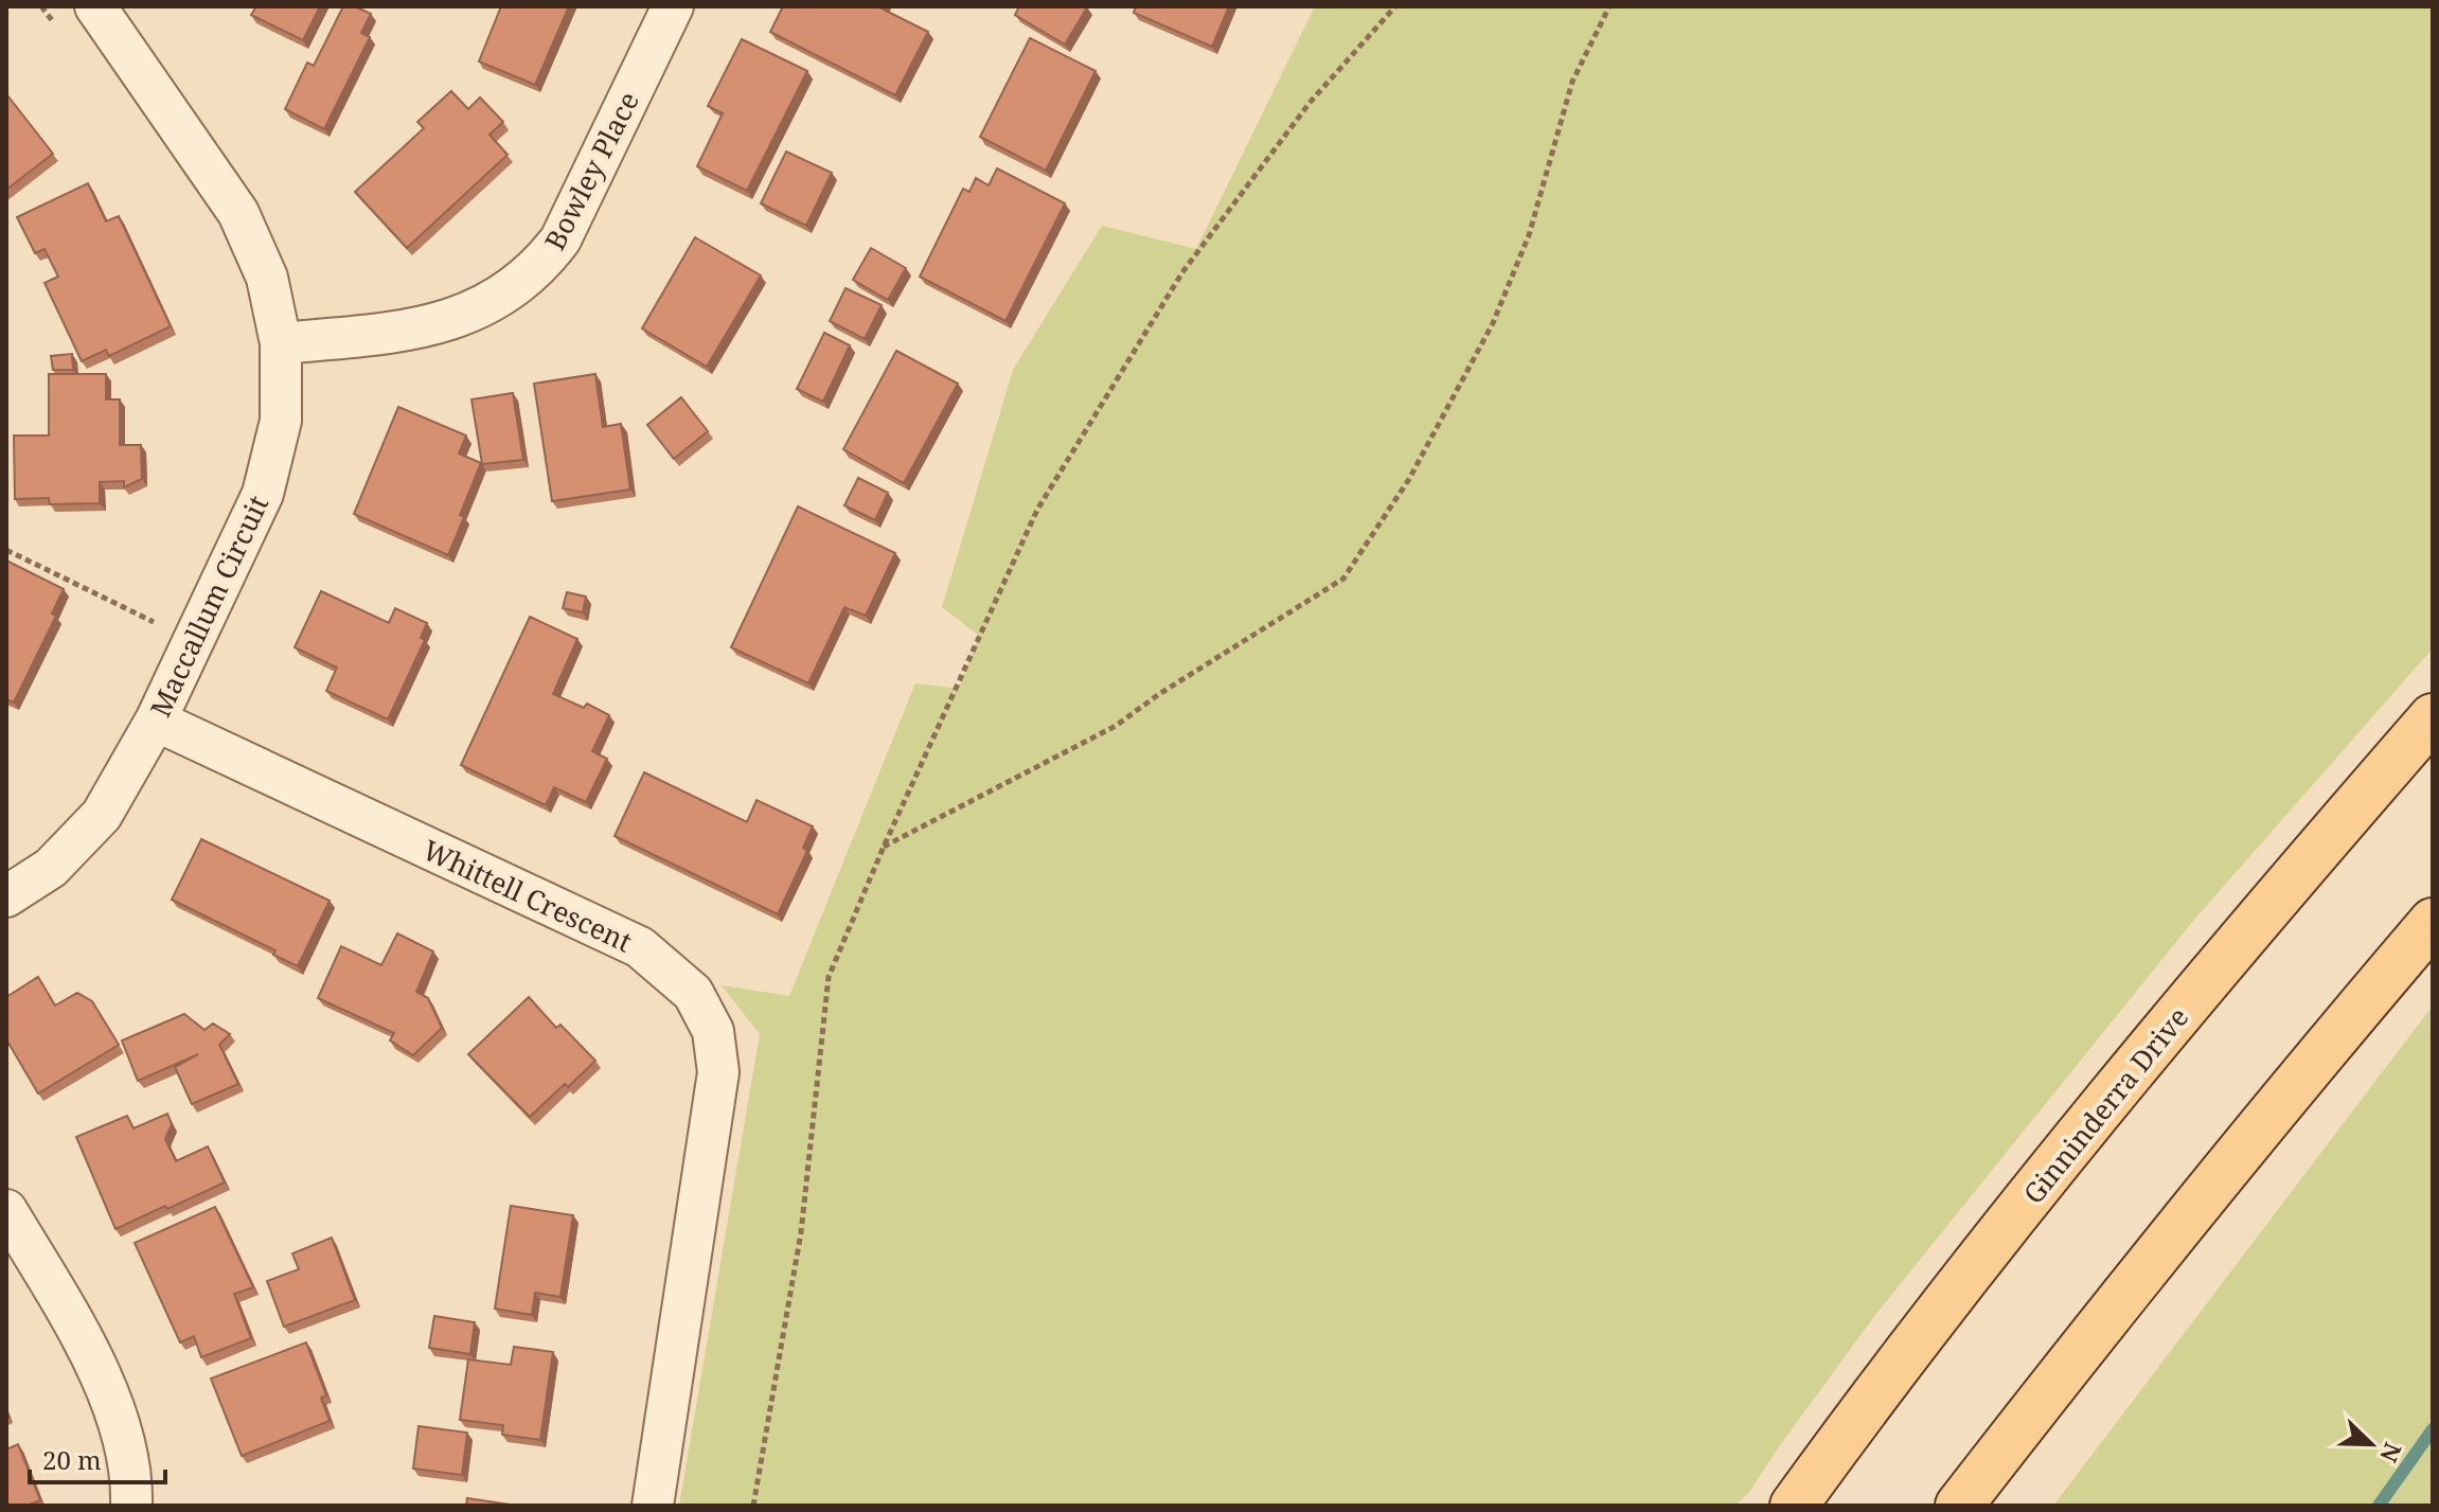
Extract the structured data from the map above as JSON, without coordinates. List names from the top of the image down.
{
  "streets": {
    "main road": ["Ginninderra Drive"],
    "street": ["Bowley Place", "Maccallum Circuit", "Whittell Crescent"]
  },
  "crossings": [
    ["Bowley Place", "Maccallum Circuit"],
    ["Maccallum Circuit", "Whittell Crescent"]
  ],
  "scale_bar": "20 m",
  "north": "bottom right"
}
